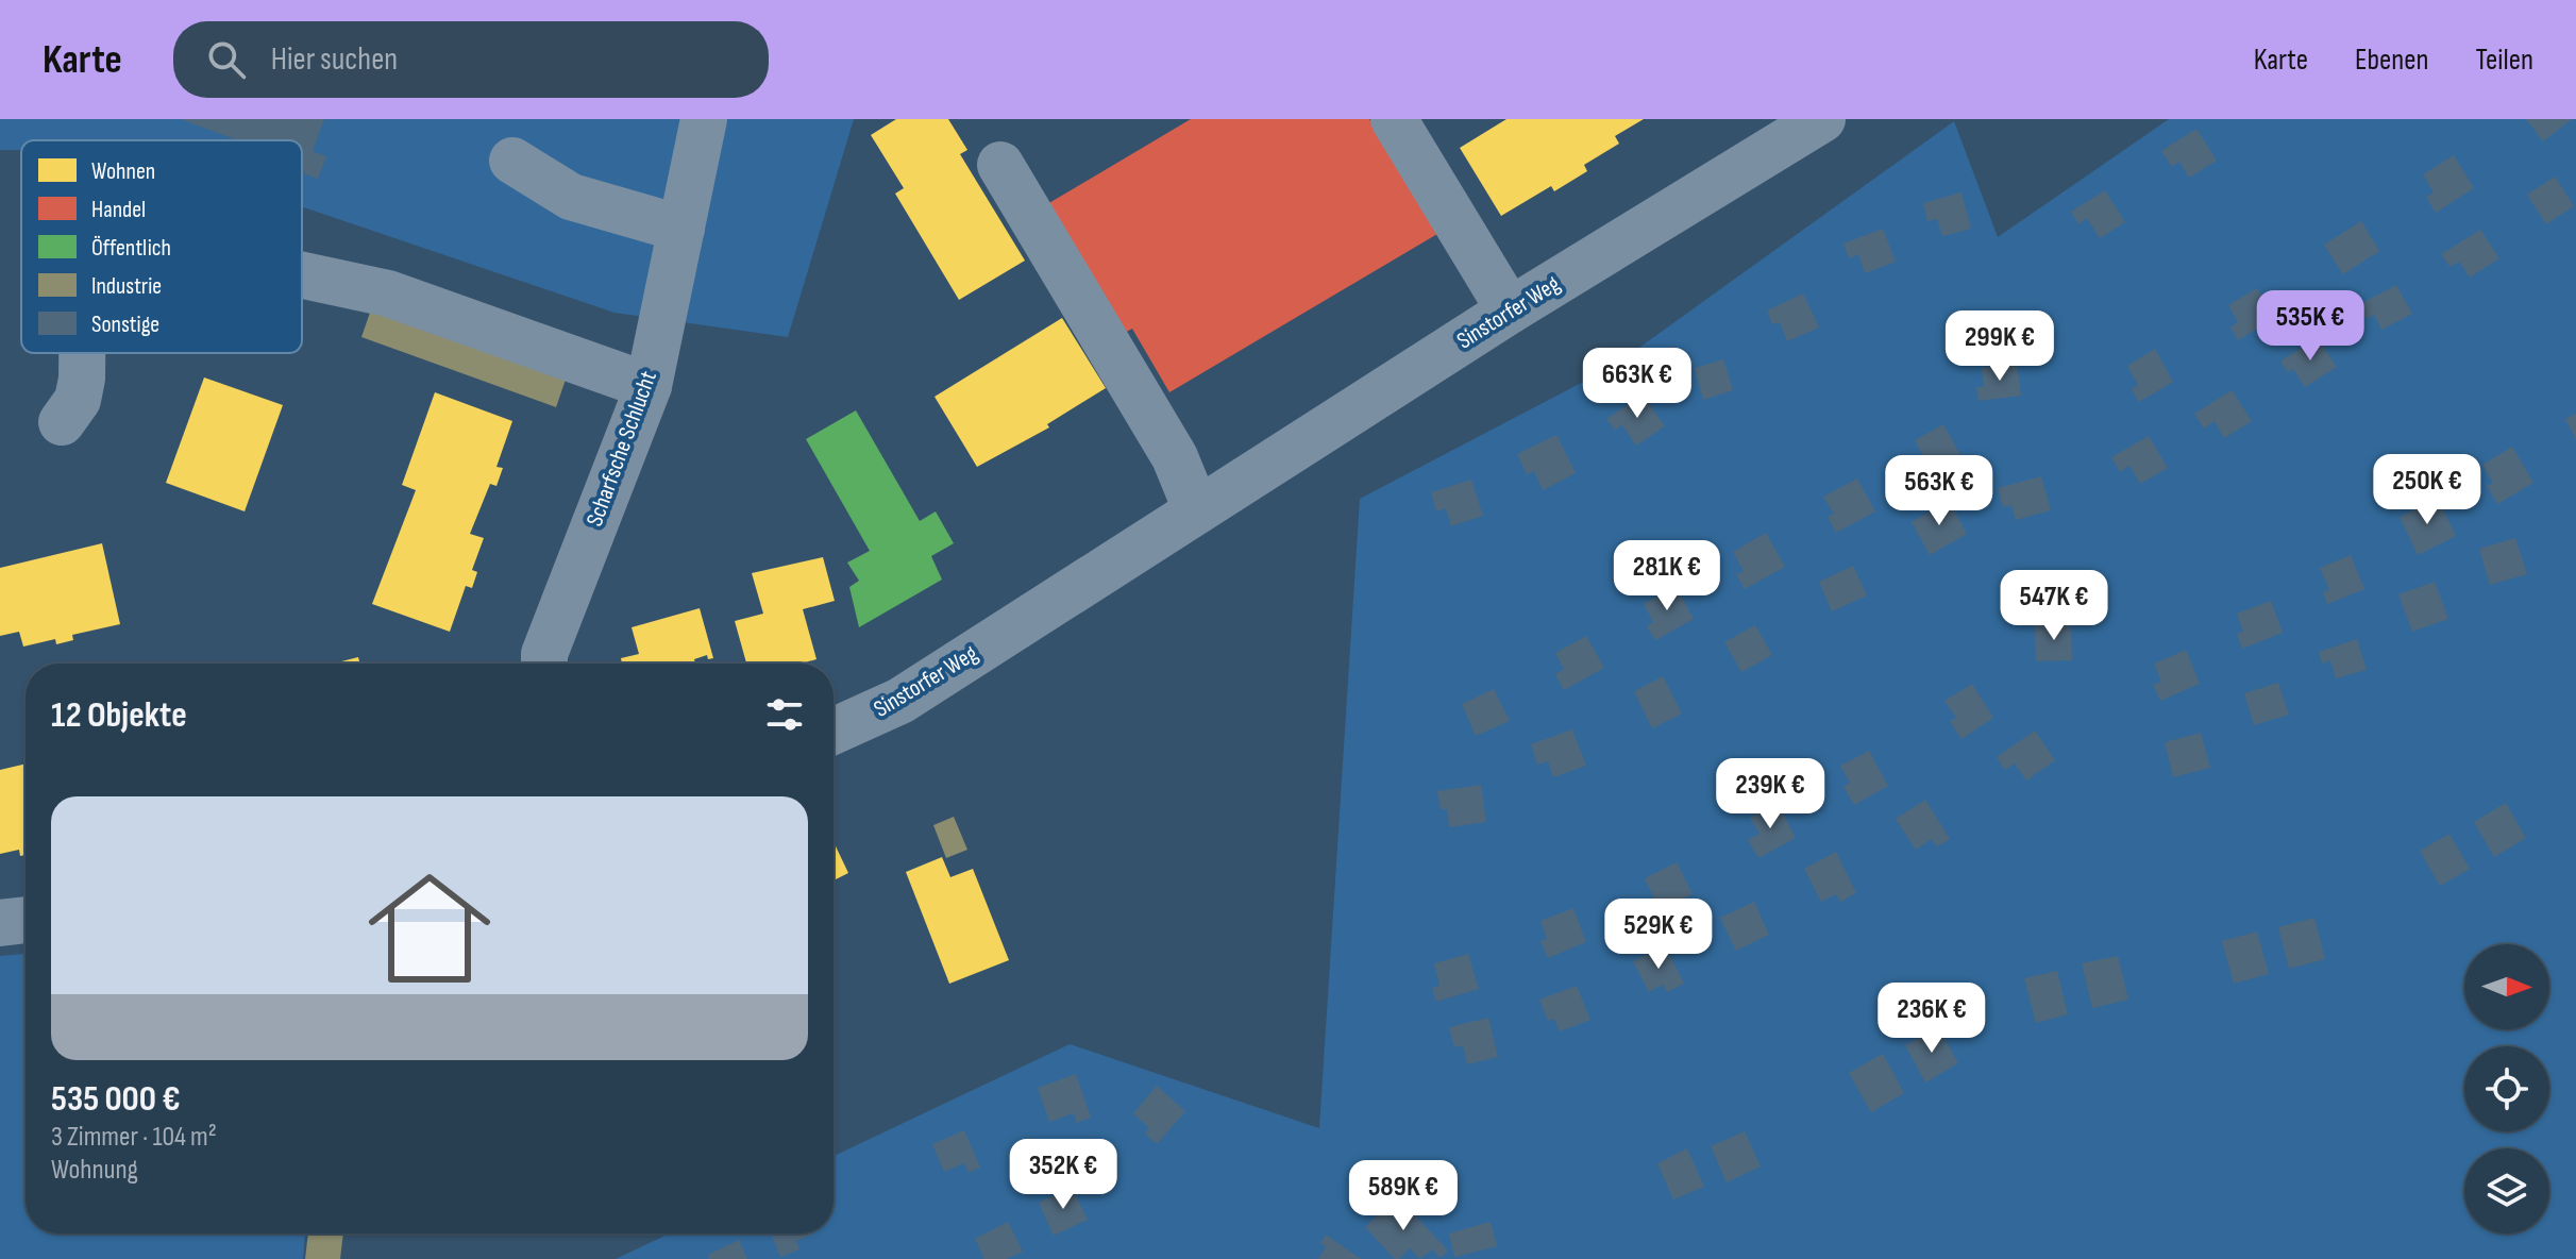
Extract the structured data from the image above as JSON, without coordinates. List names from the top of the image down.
{
  "streets": {
    "street": ["Sinstorfer Weg", "Scharfsche Schlucht"]
  },
  "legend": [
    "Wohnen",
    "Handel",
    "Öffentlich",
    "Industrie",
    "Sonstige"
  ],
  "north": "right",
  "page": {
    "header": "Karte",
    "search": "Hier suchen",
    "nav": ["Karte", "Ebenen", "Teilen"],
    "price": [
      "535K €",
      "299K €",
      "663K €",
      "250K €",
      "563K €",
      "281K €",
      "547K €",
      "239K €",
      "529K €",
      "236K €",
      "352K €",
      "589K €"
    ],
    "heading": "12 Objekte",
    "list": [
      {
        "name": "535 000 €",
        "note": "3 Zimmer · 104 m² · Wohnung"
      }
    ]
  }
}
